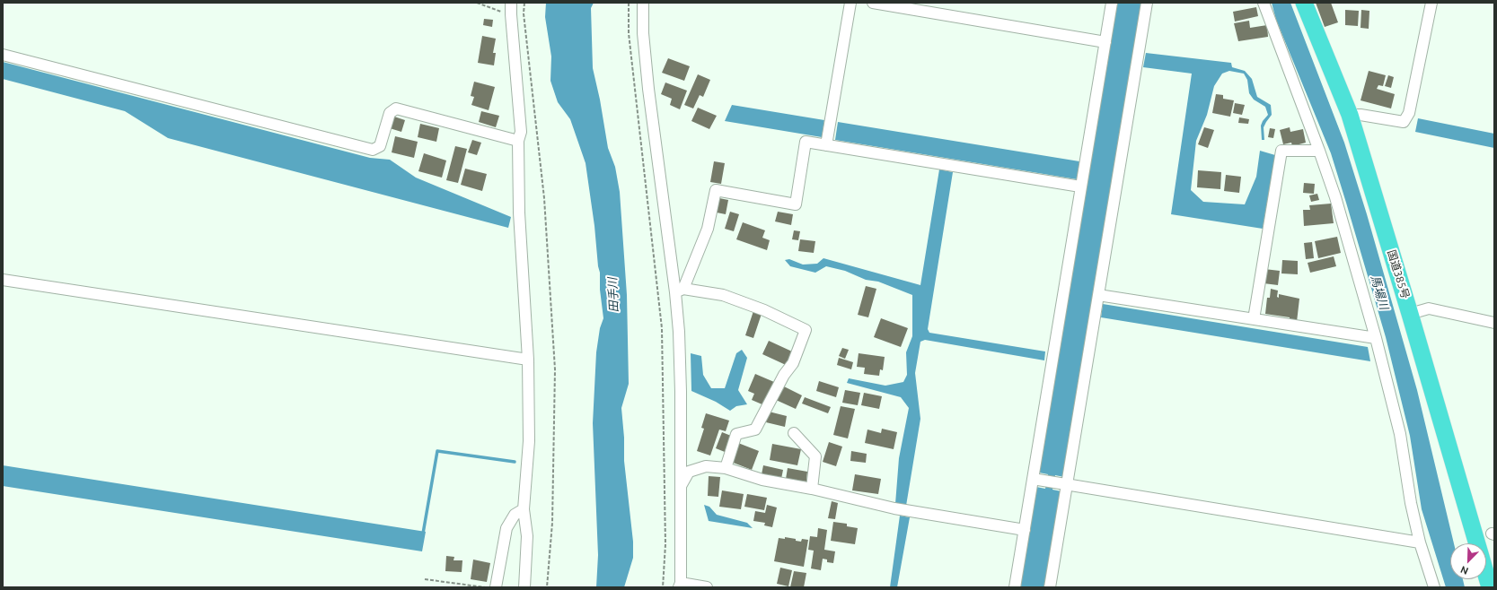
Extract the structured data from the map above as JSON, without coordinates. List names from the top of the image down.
{
  "streets": {
    "highway": ["国道385号"]
  },
  "water": ["馬場川", "田手川"],
  "north": "bottom left"
}
